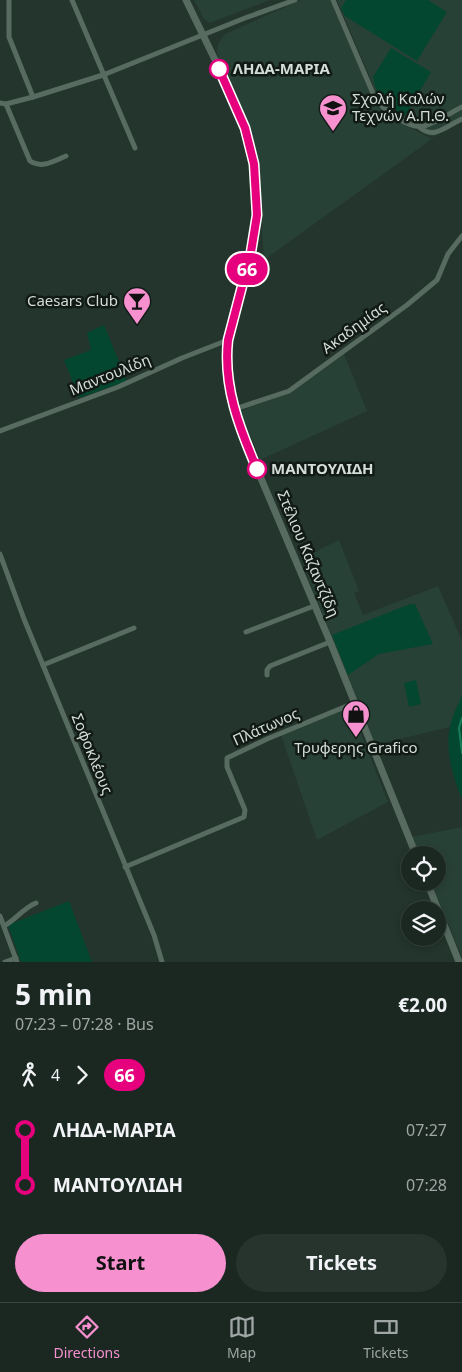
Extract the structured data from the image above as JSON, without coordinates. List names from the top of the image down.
{
  "streets": {
    "main road": ["Στέλιου Καζαντζίδη"],
    "street": [
      "Ακαδημίας",
      "Μαντουλίδη",
      "Πλάτωνος",
      "Σοφοκλέους"
    ]
  },
  "crossings": [
    ["Ακαδημίας", "Στέλιου Καζαντζίδη"],
    ["Μαντουλίδη", "Στέλιου Καζαντζίδη"],
    ["Στέλιου Καζαντζίδη", "Πλάτωνος"],
    ["Πλάτωνος", "Σοφοκλέους"]
  ],
  "places": {
    "other": ["ΛΗΔΑ-ΜΑΡΙΑ", "ΜΑΝΤΟΥΛΙΔΗ"],
    "school or university": ["Σχολή Καλών Τεχνών Α.Π.Θ."],
    "bar": ["Caesars Club"],
    "shop": ["Τρυφερης Grafico"]
  },
  "lines": ["bus line 66"],
  "page": {
    "on_map": "66",
    "heading": ["5 min", "07:23 – 07:28 · Bus", "€2.00"],
    "legs": ["4", "66"],
    "list": [
      {
        "name": "ΛΗΔΑ-ΜΑΡΙΑ",
        "value": "07:27"
      },
      {
        "name": "ΜΑΝΤΟΥΛΙΔΗ",
        "value": "07:28"
      }
    ],
    "buttons": ["Start", "Tickets"],
    "tabs": ["Directions", "Map", "Tickets"]
  }
}
